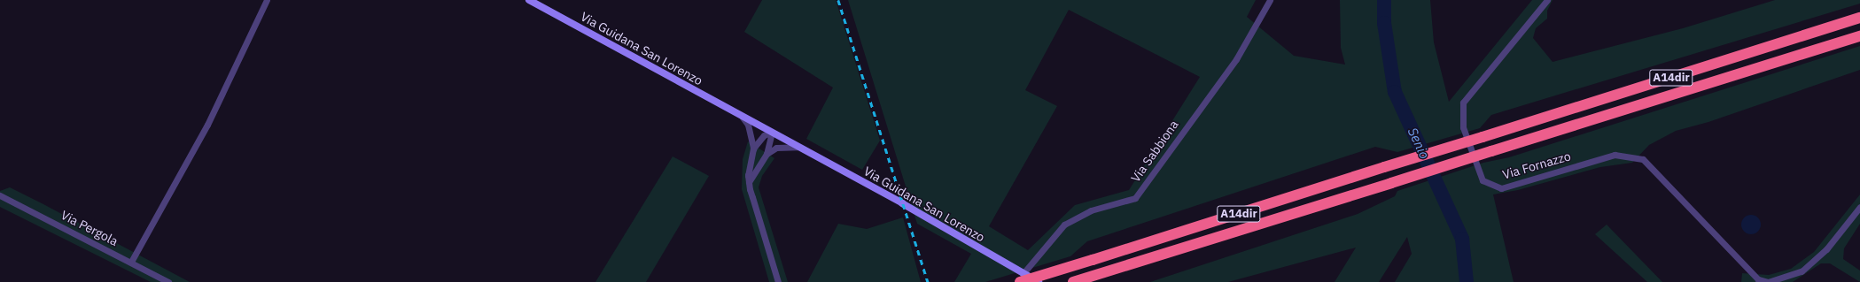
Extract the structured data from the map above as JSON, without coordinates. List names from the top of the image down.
{
  "streets": {
    "highway": ["A14dir"],
    "street": [
      "Via Guidana San Lorenzo",
      "Via Sabbiona",
      "Via Fornazzo",
      "Via Pergola"
    ]
  },
  "crossings": [
    ["Via Guidana San Lorenzo", "A14dir"],
    ["Via Guidana San Lorenzo", "Via Sabbiona"],
    ["A14dir", "Via Sabbiona"]
  ],
  "water": ["Senio"]
}
